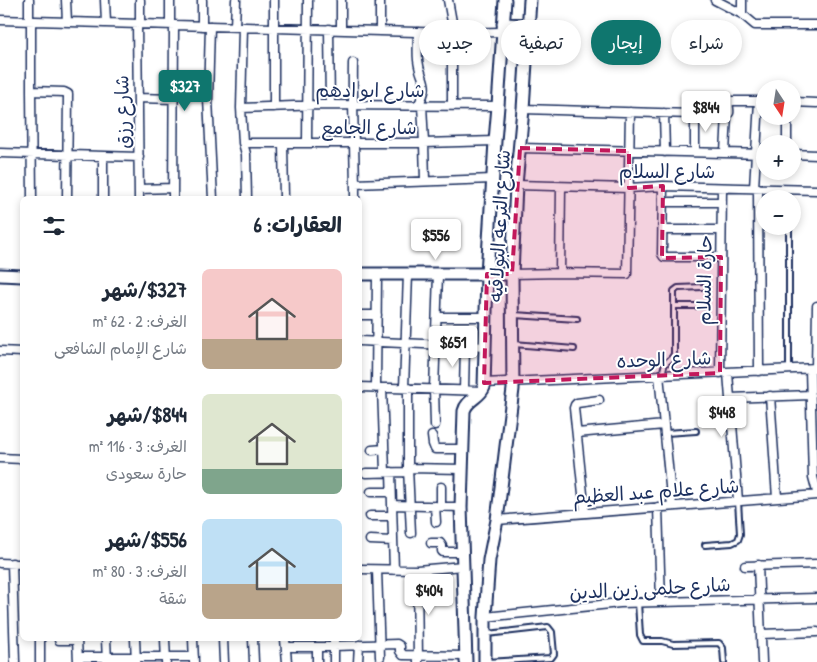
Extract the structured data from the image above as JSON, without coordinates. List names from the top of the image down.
{
  "streets": {
    "street": [
      "شارع ابو ادهم",
      "شارع رزق",
      "شارع الجامع",
      "شارع السلام",
      "شارع الترعه البولاقيه",
      "حارة السلام",
      "شارع الوحده",
      "شارع علام عبد العظيم",
      "شارع حلمى زين الدين"
    ]
  },
  "crossings": [
    ["شارع ابو ادهم", "شارع الترعه البولاقيه"],
    ["شارع الجامع", "شارع الترعه البولاقيه"],
    ["شارع السلام", "شارع الترعه البولاقيه"],
    ["شارع السلام", "حارة السلام"],
    ["شارع الترعه البولاقيه", "شارع الوحده"],
    ["شارع الترعه البولاقيه", "شارع علام عبد العظيم"],
    ["شارع الترعه البولاقيه", "شارع حلمى زين الدين"],
    ["حارة السلام", "شارع الوحده"],
    ["حارة السلام", "شارع علام عبد العظيم"]
  ],
  "north": "bottom",
  "page": {
    "chip": [
      "شراء",
      "إيجار",
      "تصفية",
      "جديد"
    ],
    "price": [
      "$327",
      "$844",
      "$556",
      "$651",
      "$448",
      "$404"
    ],
    "map_buttons": ["+", "−"],
    "heading": "العقارات: 6",
    "list": [
      {
        "name": "$327/شهر",
        "note": "الغرف: 2 · 62 m² · شارع الإمام الشافعى"
      },
      {
        "name": "$844/شهر",
        "note": "الغرف: 3 · 116 m² · حارة سعودى"
      },
      {
        "name": "$556/شهر",
        "note": "الغرف: 3 · 80 m² · شقة"
      }
    ]
  }
}
